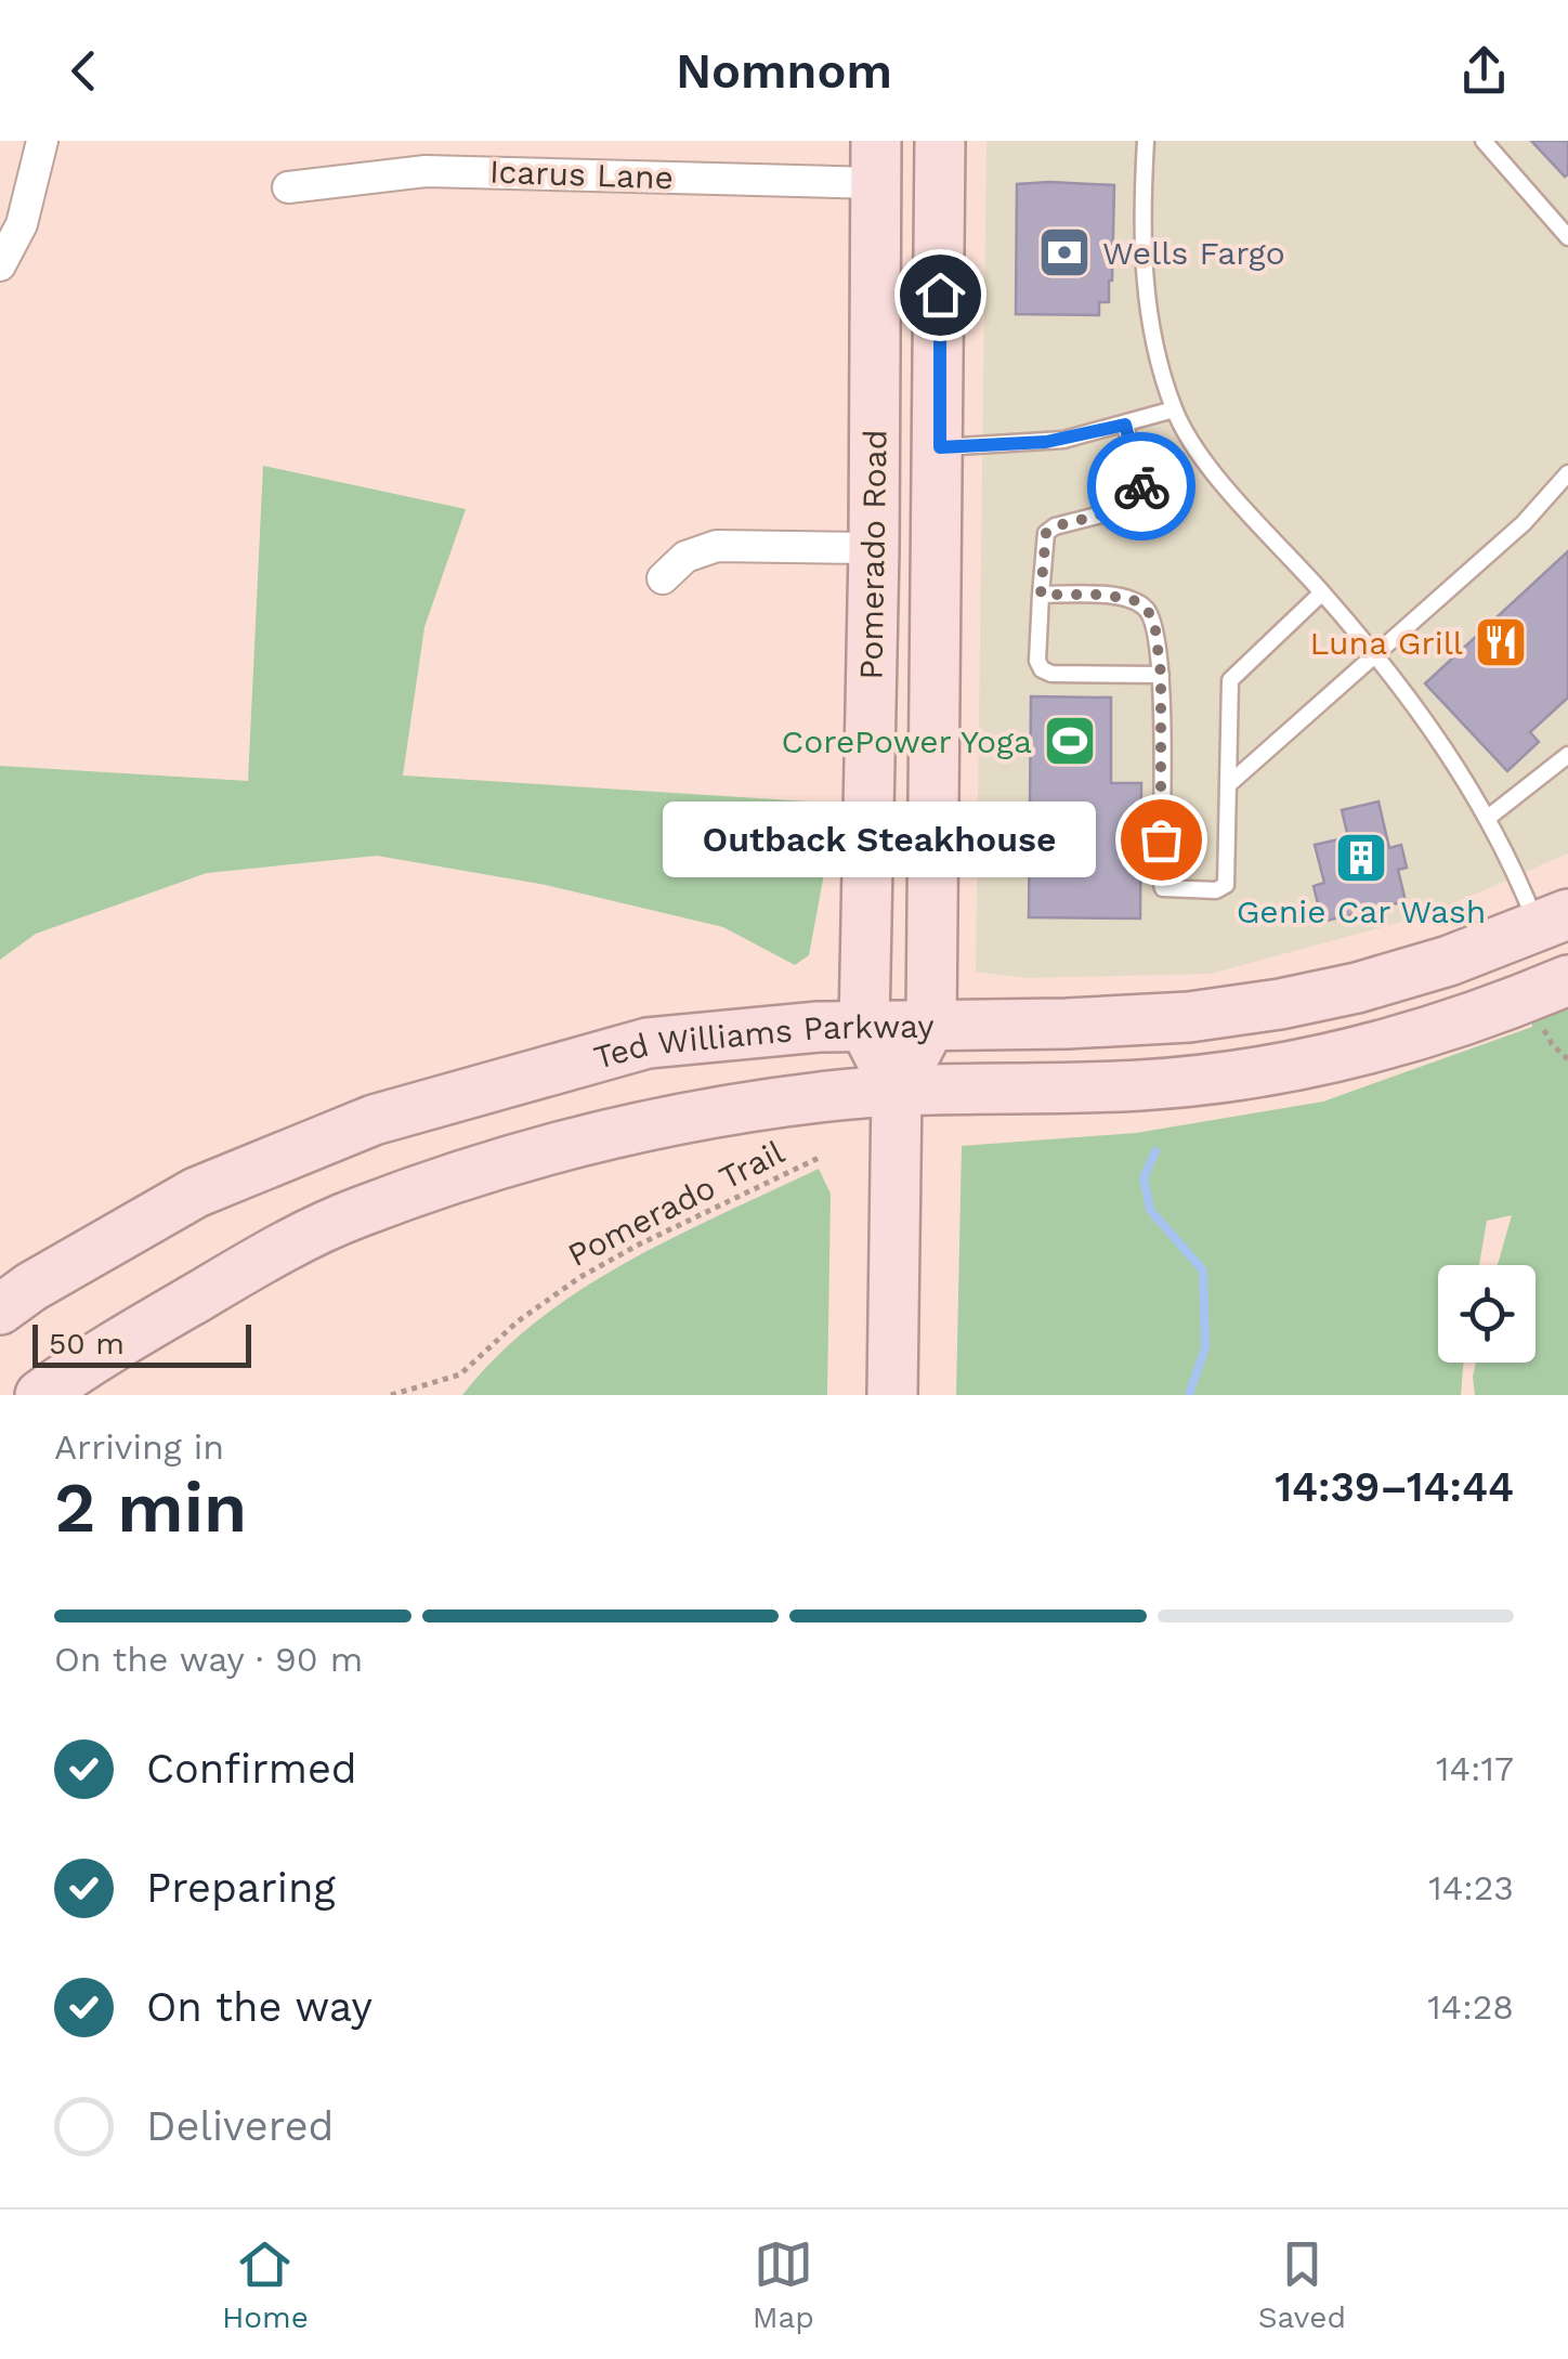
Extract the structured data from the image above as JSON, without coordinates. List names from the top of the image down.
{
  "streets": {
    "main road": ["Pomerado Road", "Ted Williams Parkway"],
    "street": ["Icarus Lane"],
    "path": ["Pomerado Trail"]
  },
  "crossings": [
    ["Icarus Lane", "Pomerado Road"],
    ["Pomerado Road", "Ted Williams Parkway"]
  ],
  "places": {
    "bank": ["Wells Fargo"],
    "restaurant": ["Luna Grill"],
    "sports": ["CorePower Yoga"],
    "other": ["Outback Steakhouse"],
    "building": ["Genie Car Wash"]
  },
  "scale_bar": "50 m",
  "page": {
    "header": "Nomnom",
    "bubble": "Outback Steakhouse",
    "scale": "50 m",
    "heading": ["2 min", "Arriving in", "14:39–14:44"],
    "bar": "On the way · 90 m",
    "list": [
      ["Confirmed", "14:17"],
      ["Preparing", "14:23"],
      ["On the way", "14:28"],
      "Delivered"
    ],
    "tabs": ["Home", "Map", "Saved"]
  }
}
